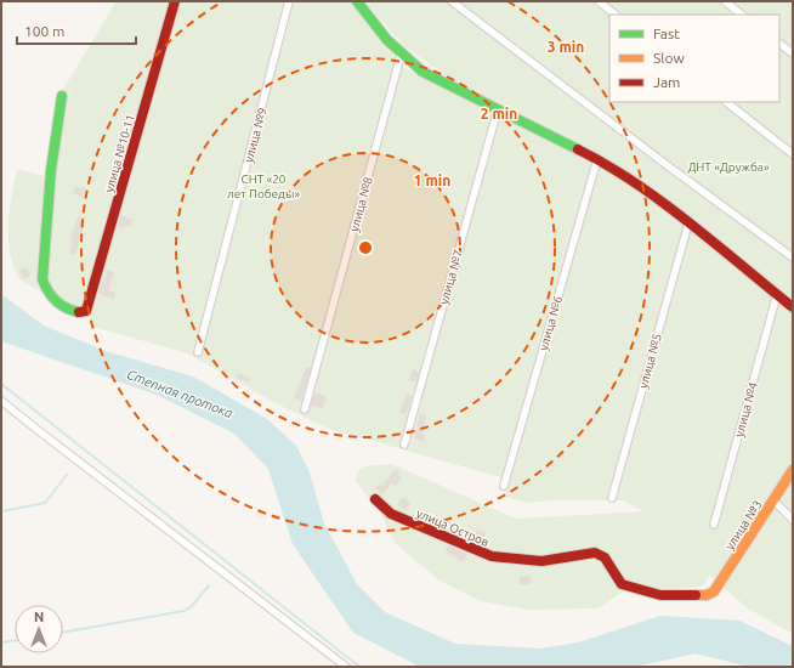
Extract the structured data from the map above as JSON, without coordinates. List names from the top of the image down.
{
  "streets": {
    "street": [
      "улица №9",
      "улица №10-11",
      "улица №8",
      "улица №7",
      "улица №6",
      "улица №5",
      "улица №4",
      "улица №3",
      "улица Остров"
    ]
  },
  "crossings": [
    ["улица №3", "улица Остров"]
  ],
  "water": ["Степная протока"],
  "parks": ["ДНТ «Дружба»", "СНТ «20 лет Победы»"],
  "legend": ["Fast", "Slow", "Jam"],
  "scale_bar": "100 m",
  "north": "top",
  "rings": ["3 min", "2 min", "1 min"]
}
